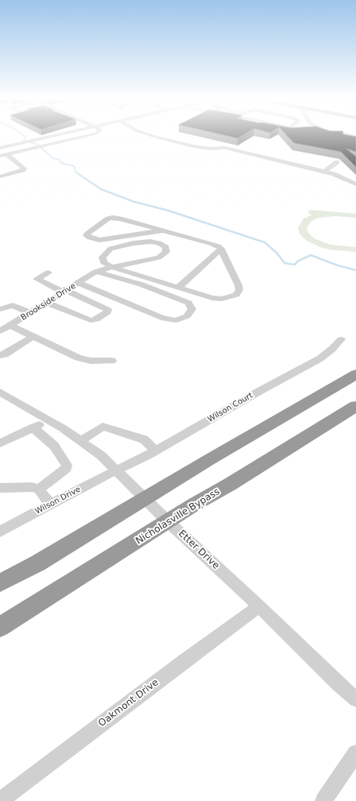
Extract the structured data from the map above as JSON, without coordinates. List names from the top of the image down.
{
  "streets": {
    "highway": ["Nicholasville Bypass"],
    "street": [
      "Brookside Drive",
      "Wilson Court",
      "Wilson Drive",
      "Etter Drive",
      "Oakmont Drive"
    ]
  },
  "crossings": [
    ["Wilson Court", "Wilson Drive"],
    ["Wilson Court", "Etter Drive"],
    ["Wilson Drive", "Etter Drive"],
    ["Nicholasville Bypass", "Etter Drive"],
    ["Etter Drive", "Oakmont Drive"]
  ]
}
